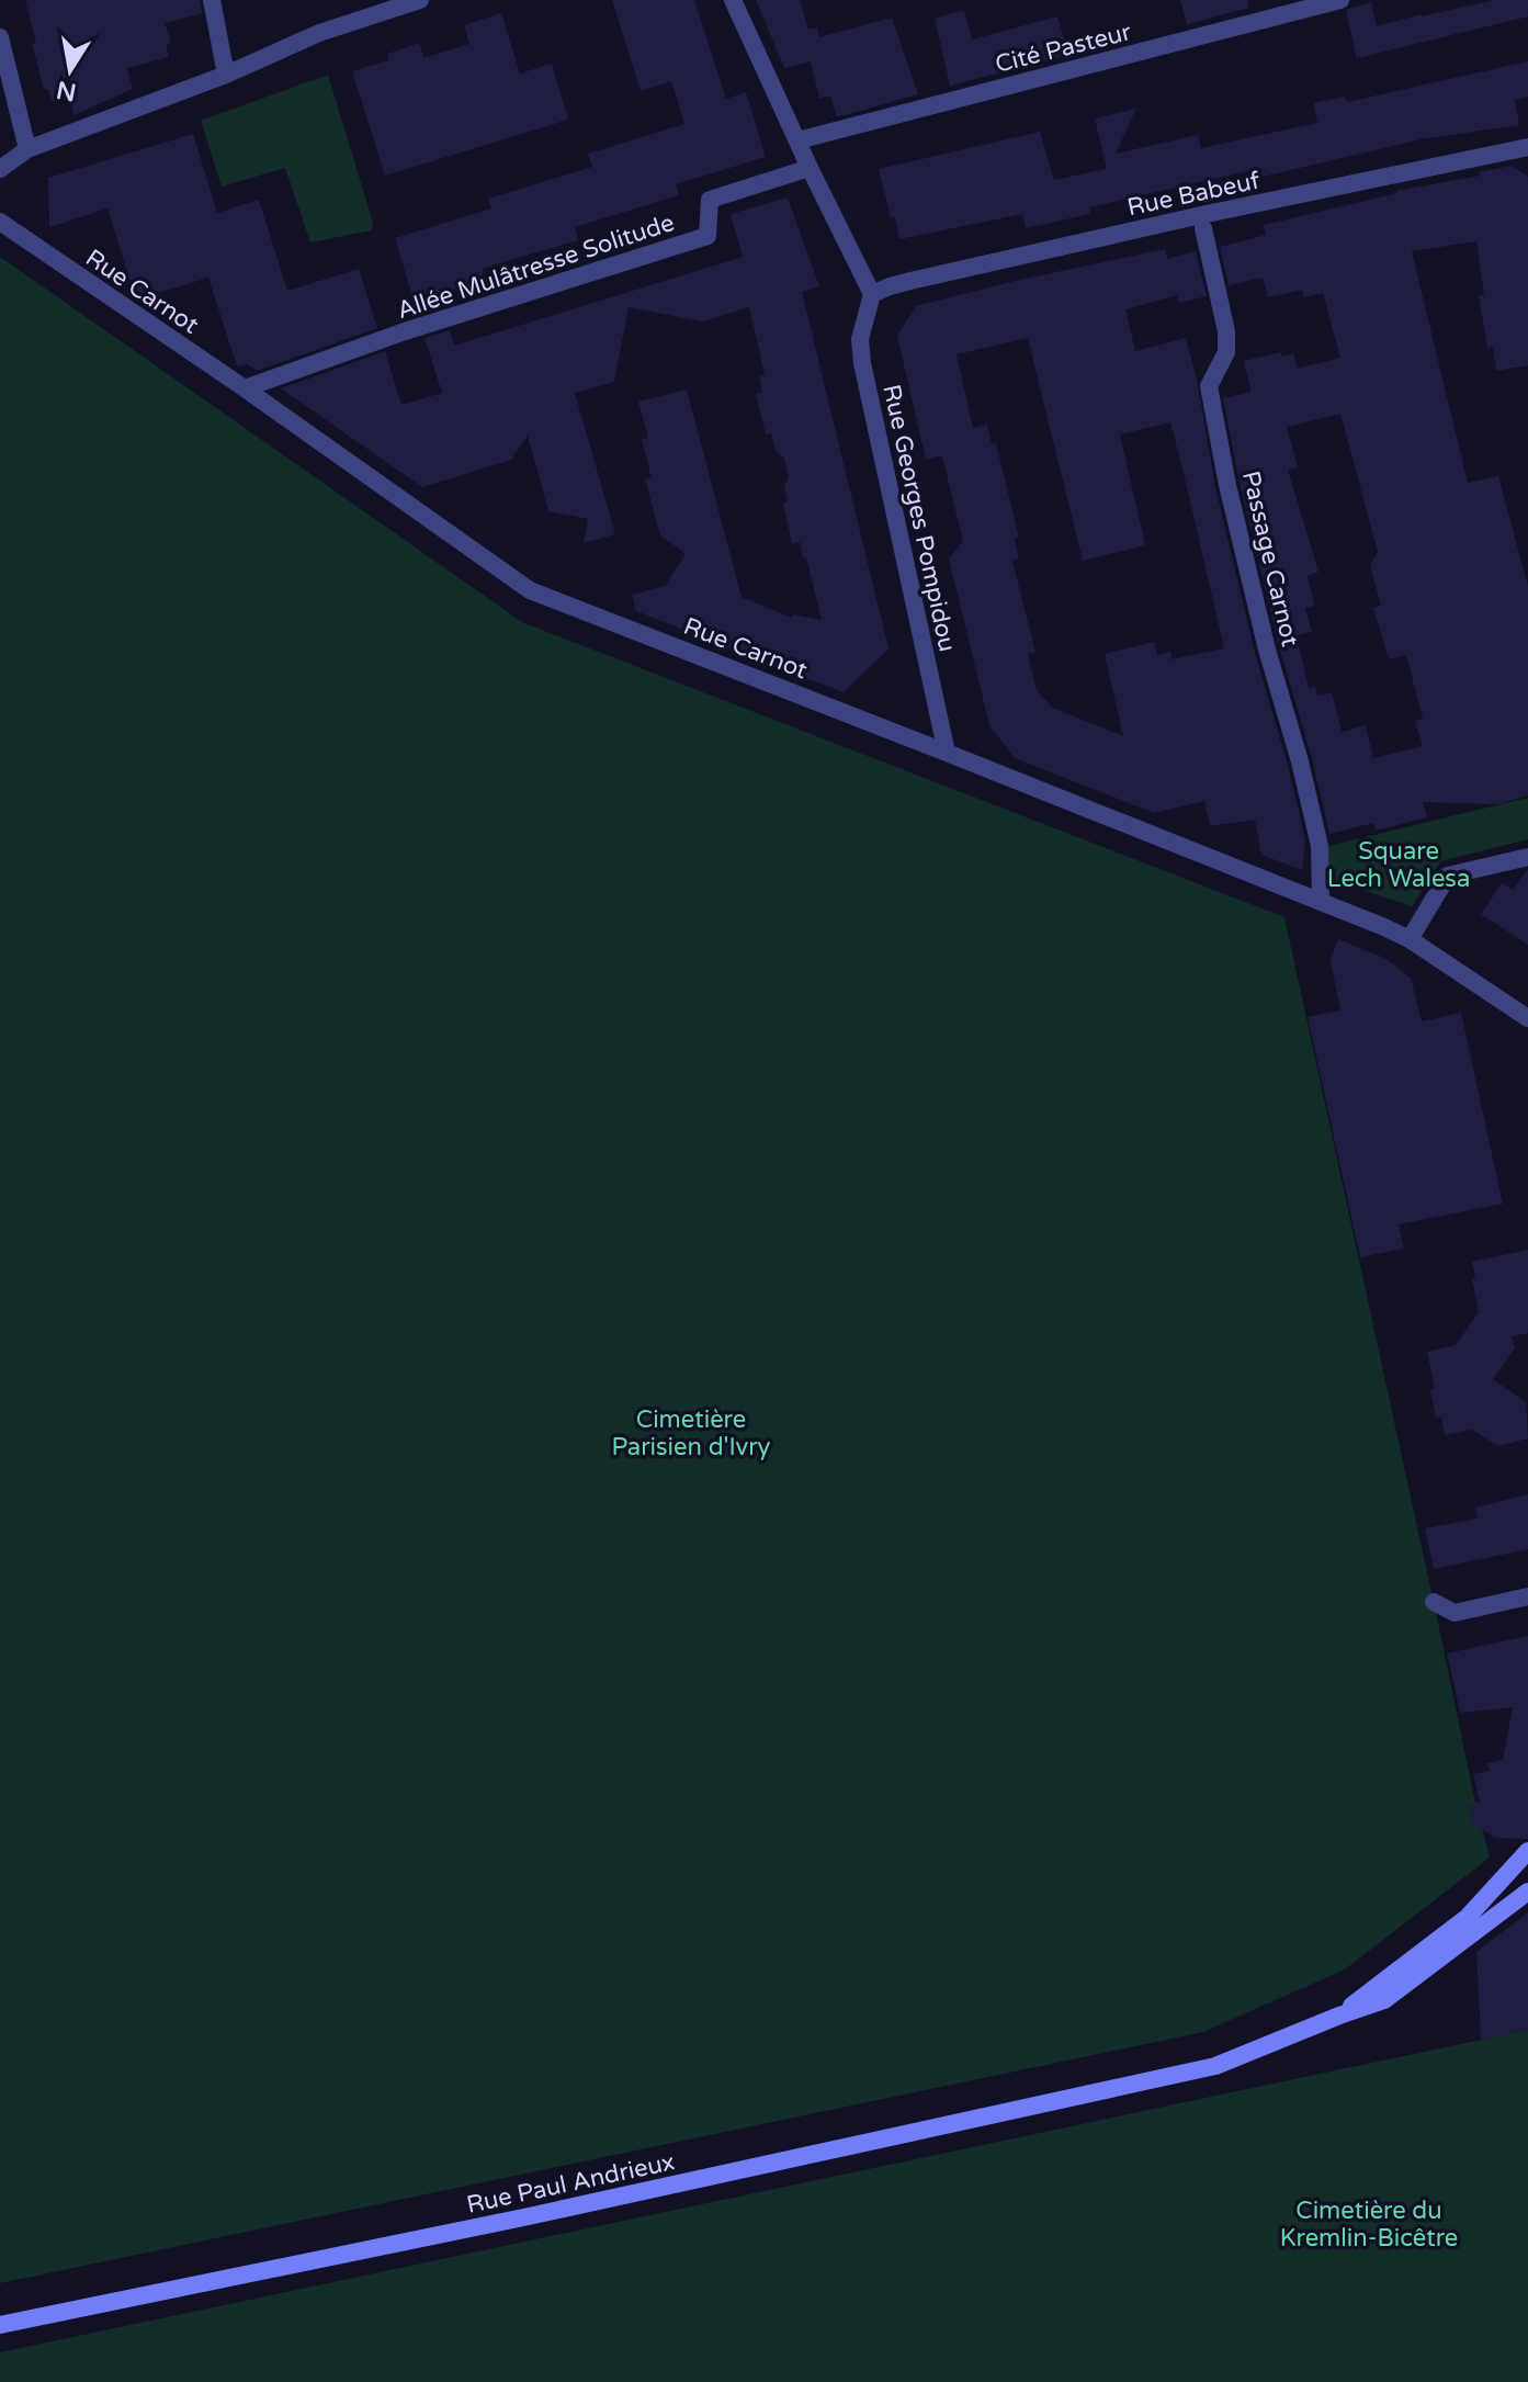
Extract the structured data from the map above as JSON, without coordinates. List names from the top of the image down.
{
  "streets": {
    "main road": ["Rue Paul Andrieux"],
    "street": [
      "Cité Pasteur",
      "Rue Babeuf",
      "Allée Mulâtresse Solitude",
      "Rue Carnot",
      "Rue Georges Pompidou",
      "Passage Carnot"
    ]
  },
  "crossings": [
    ["Rue Babeuf", "Rue Georges Pompidou"],
    ["Allée Mulâtresse Solitude", "Rue Carnot"],
    ["Rue Carnot", "Rue Georges Pompidou"],
    ["Rue Carnot", "Passage Carnot"]
  ],
  "parks": ["Square Lech Walesa", "Cimetière Parisien d'Ivry", "Cimetière du Kremlin-Bicêtre"],
  "north": "bottom"
}
